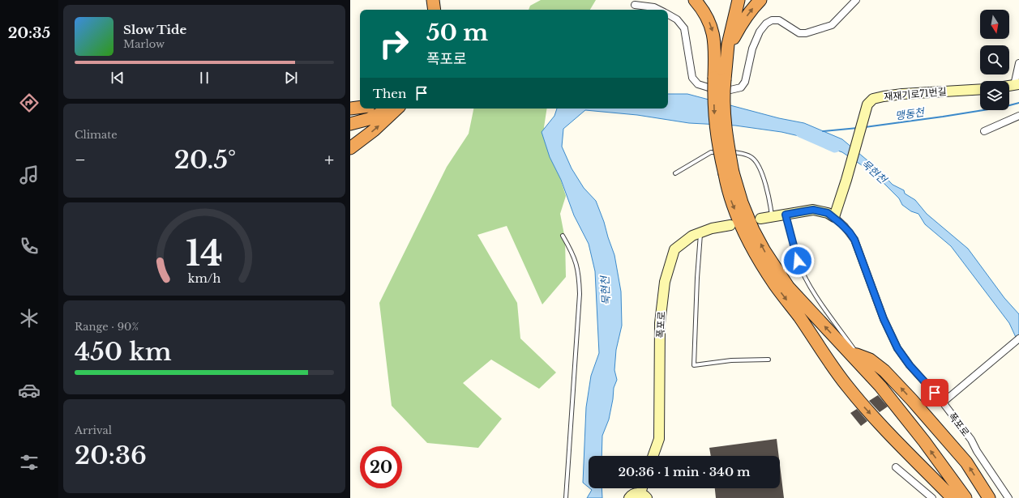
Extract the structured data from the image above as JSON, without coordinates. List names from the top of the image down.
{
  "streets": {
    "main road": ["재재기로71번길", "폭포로"]
  },
  "crossings": [
    ["재재기로71번길", "폭포로"]
  ],
  "water": ["맹동천", "묵현천"],
  "north": "bottom",
  "page": {
    "tabs": "20:35",
    "turn": ["50 m", "폭포로"],
    "song": ["Slow Tide", "Marlow"],
    "then": "Then",
    "tile": [
      "Climate",
      ["Range · 90%", "450 km"],
      ["Arrival", "20:36"]
    ],
    "heat": ["−", "20.5°", "+"],
    "limit": "20",
    "trip": "20:36 · 1 min · 340 m",
    "gauge": ["14", "km/h"]
  }
}
